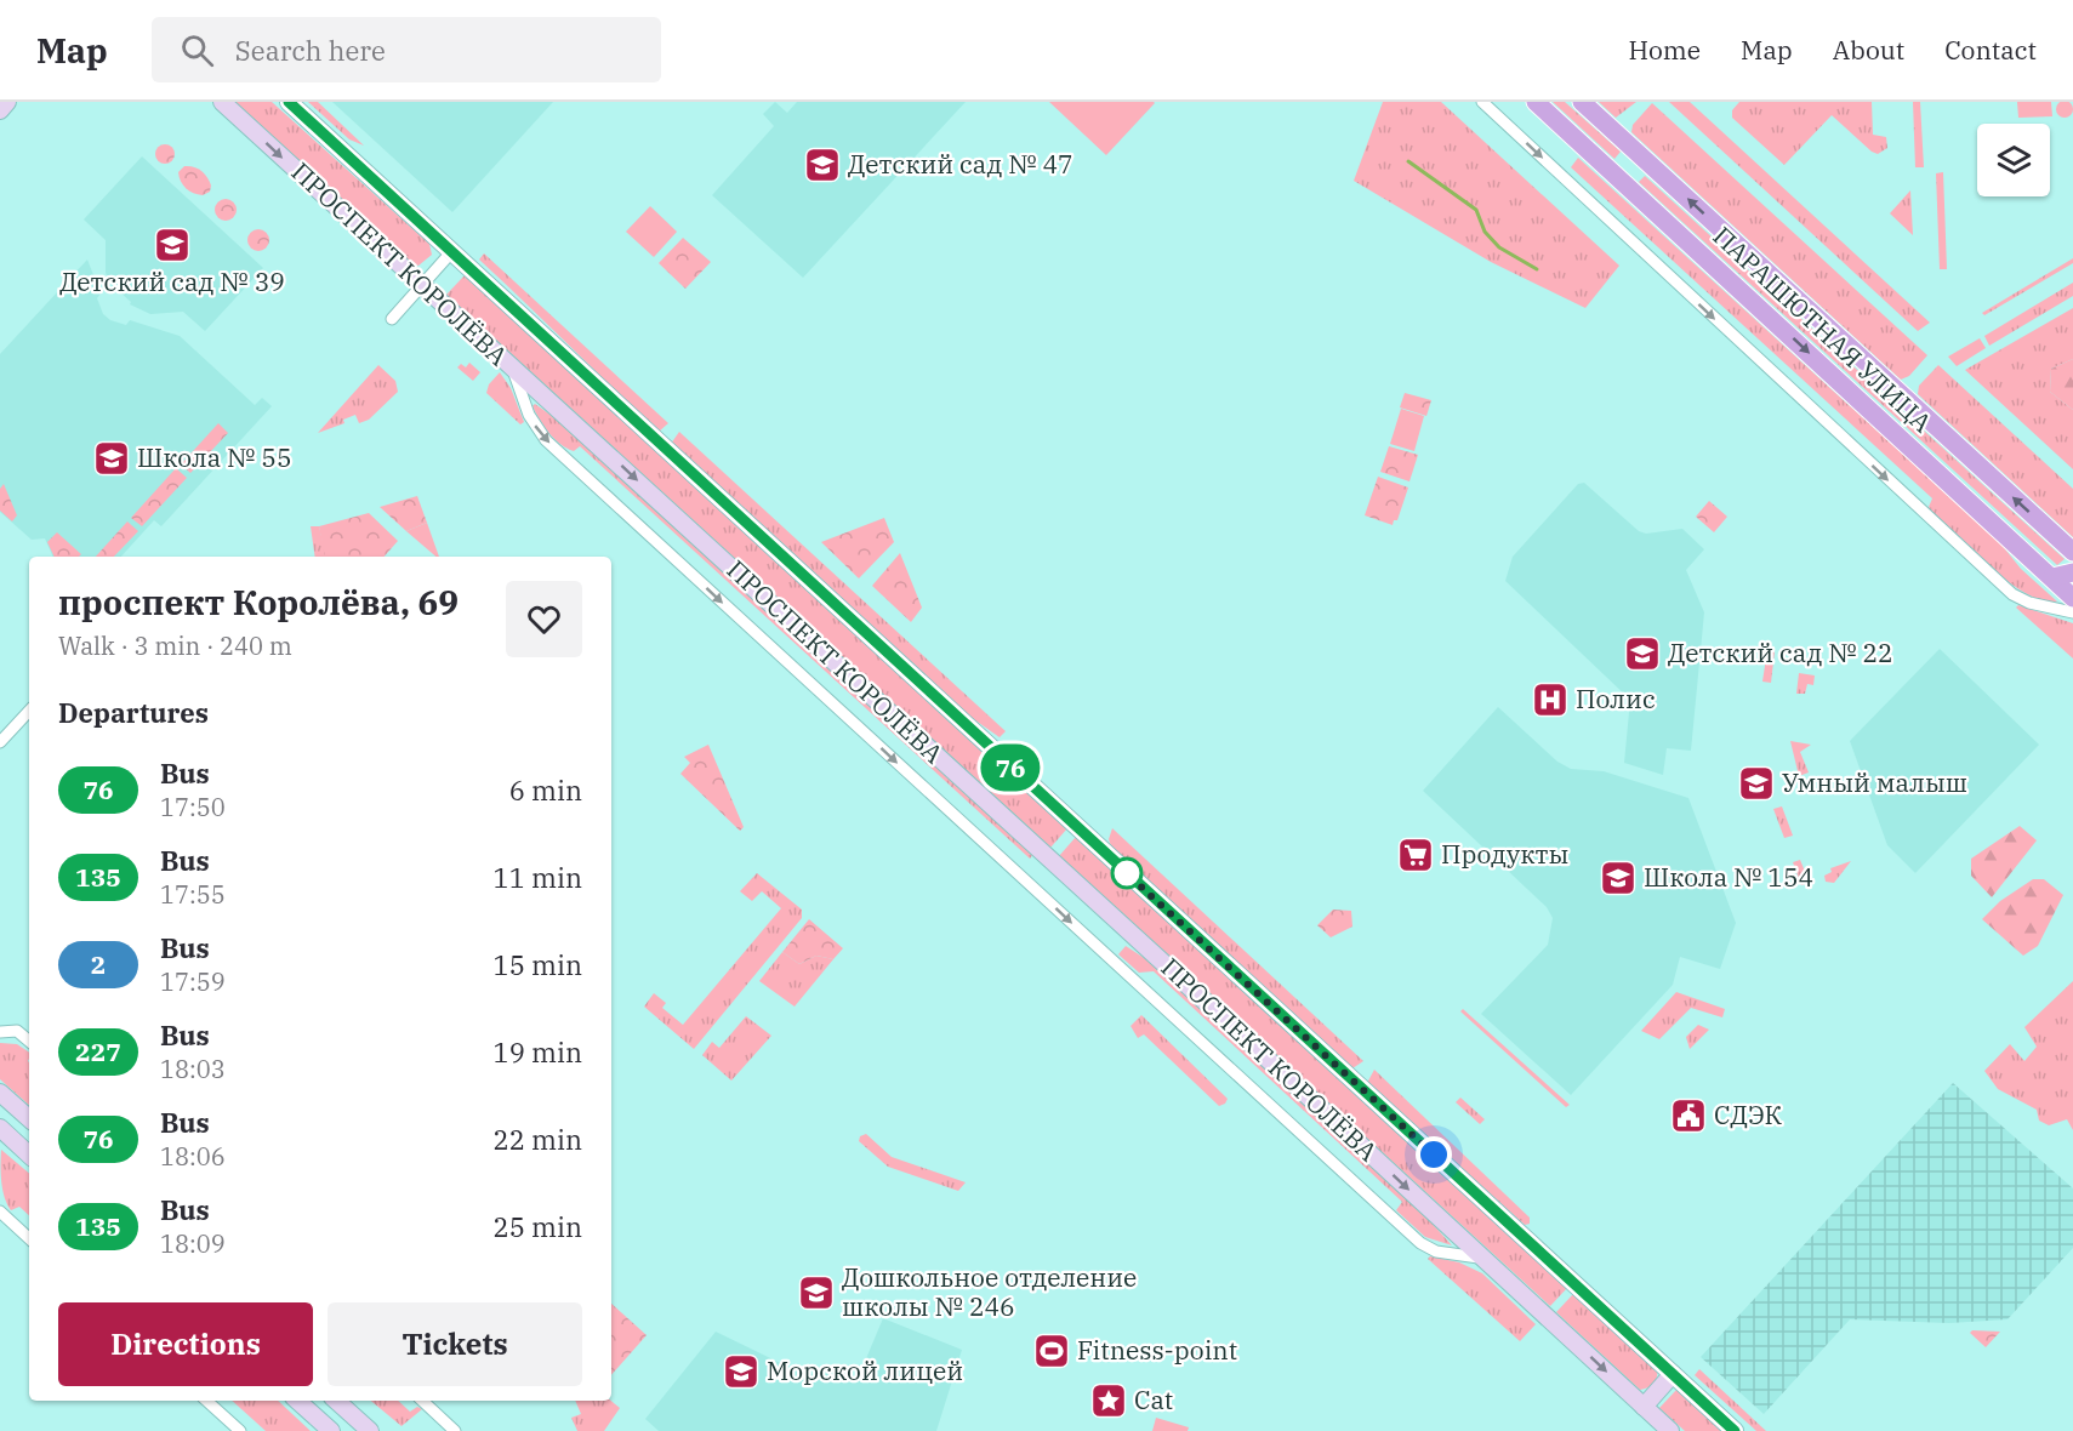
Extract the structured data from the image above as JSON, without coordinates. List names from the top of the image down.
{
  "streets": {
    "main road": ["ПАРАШЮТНАЯ УЛИЦА"],
    "street": ["ПРОСПЕКТ КОРОЛЁВА"]
  },
  "places": {
    "school or university": [
      "Детский сад № 47",
      "Детский сад № 39",
      "Школа № 55",
      "Детский сад № 22",
      "Умный малыш",
      "Школа № 154",
      "Дошкольное отделение школы № 246",
      "Морской лицей"
    ],
    "hospital": ["Полис"],
    "supermarket": ["Продукты"],
    "public building": ["СДЭК"],
    "sports": ["Fitness-point"],
    "place": ["Cat"]
  },
  "lines": ["bus line 76"],
  "page": {
    "header": "Map",
    "search": "Search here",
    "nav": [
      "Home",
      "Map",
      "About",
      "Contact"
    ],
    "on_map": "76",
    "heading": [
      ["проспект Королёва, 69", "Walk · 3 min · 240 m"],
      "Departures"
    ],
    "list": [
      {
        "mark": "76",
        "name": "Bus",
        "note": "17:50",
        "value": "6 min"
      },
      {
        "mark": "135",
        "name": "Bus",
        "note": "17:55",
        "value": "11 min"
      },
      {
        "mark": "2",
        "name": "Bus",
        "note": "17:59",
        "value": "15 min"
      },
      {
        "mark": "227",
        "name": "Bus",
        "note": "18:03",
        "value": "19 min"
      },
      {
        "mark": "76",
        "name": "Bus",
        "note": "18:06",
        "value": "22 min"
      },
      {
        "mark": "135",
        "name": "Bus",
        "note": "18:09",
        "value": "25 min"
      }
    ],
    "buttons": ["Directions", "Tickets"]
  }
}
